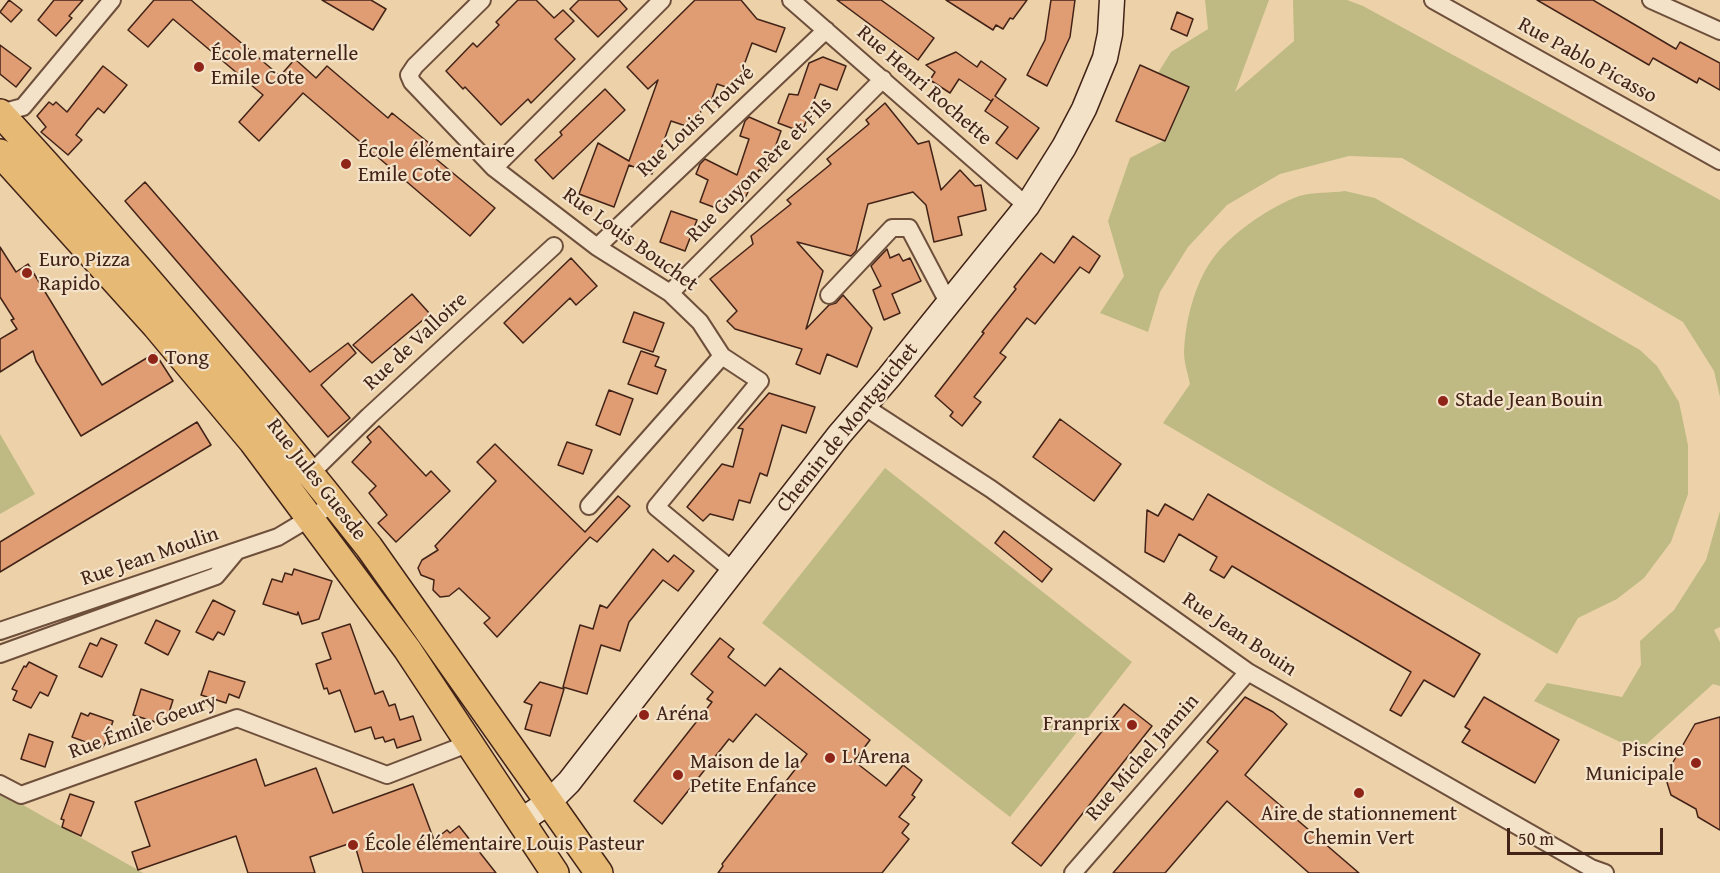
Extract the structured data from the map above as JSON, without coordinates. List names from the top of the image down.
{
  "streets": {
    "main road": ["Rue Jules Guesde"],
    "street": [
      "Rue Pablo Picasso",
      "Rue Henri Rochette",
      "Rue Louis Trouvé",
      "Rue Guyon Père et Fils",
      "Rue Louis Bouchet",
      "Rue de Valloire",
      "Chemin de Montguichet",
      "Rue Jean Moulin",
      "Rue Jean Bouin",
      "Rue Émile Goeury",
      "Rue Michel Jannin"
    ]
  },
  "crossings": [
    ["Rue Henri Rochette", "Rue Louis Trouvé"],
    ["Rue Henri Rochette", "Rue Guyon Père et Fils"],
    ["Rue Henri Rochette", "Chemin de Montguichet"],
    ["Rue Louis Trouvé", "Rue Louis Bouchet"],
    ["Rue Guyon Père et Fils", "Rue Louis Bouchet"],
    ["Rue Louis Bouchet", "Chemin de Montguichet"],
    ["Rue de Valloire", "Rue Jules Guesde"],
    ["Chemin de Montguichet", "Rue Jules Guesde"],
    ["Chemin de Montguichet", "Rue Jean Bouin"],
    ["Rue Jules Guesde", "Rue Jean Moulin"],
    ["Rue Jules Guesde", "Rue Émile Goeury"],
    ["Rue Jean Bouin", "Rue Michel Jannin"]
  ],
  "places": [
    "École maternelle Emile Cote",
    "École élémentaire Emile Cote",
    "Euro Pizza Rapido",
    "Tong",
    "Stade Jean Bouin",
    "Aréna",
    "Franprix",
    "L'Arena",
    "Piscine Municipale",
    "Maison de la Petite Enfance",
    "Aire de stationnement Chemin Vert",
    "École élémentaire Louis Pasteur"
  ],
  "scale_bar": "50 m"
}
